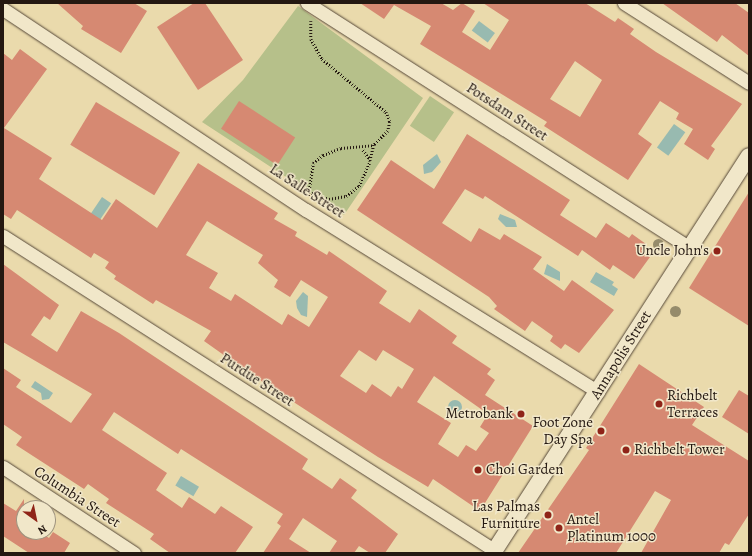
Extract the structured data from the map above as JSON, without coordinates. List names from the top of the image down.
{
  "streets": {
    "street": [
      "Potsdam Street",
      "La Salle Street",
      "Annapolis Street",
      "Purdue Street",
      "Columbia Street"
    ]
  },
  "crossings": [
    ["Potsdam Street", "Annapolis Street"],
    ["La Salle Street", "Annapolis Street"],
    ["Annapolis Street", "Purdue Street"]
  ],
  "places": [
    "Uncle John's",
    "Richbelt Terraces",
    "Metrobank",
    "Foot Zone Day Spa",
    "Richbelt Tower",
    "Choi Garden",
    "Las Palmas Furniture",
    "Antel Platinum 1000"
  ],
  "north": "bottom right"
}
